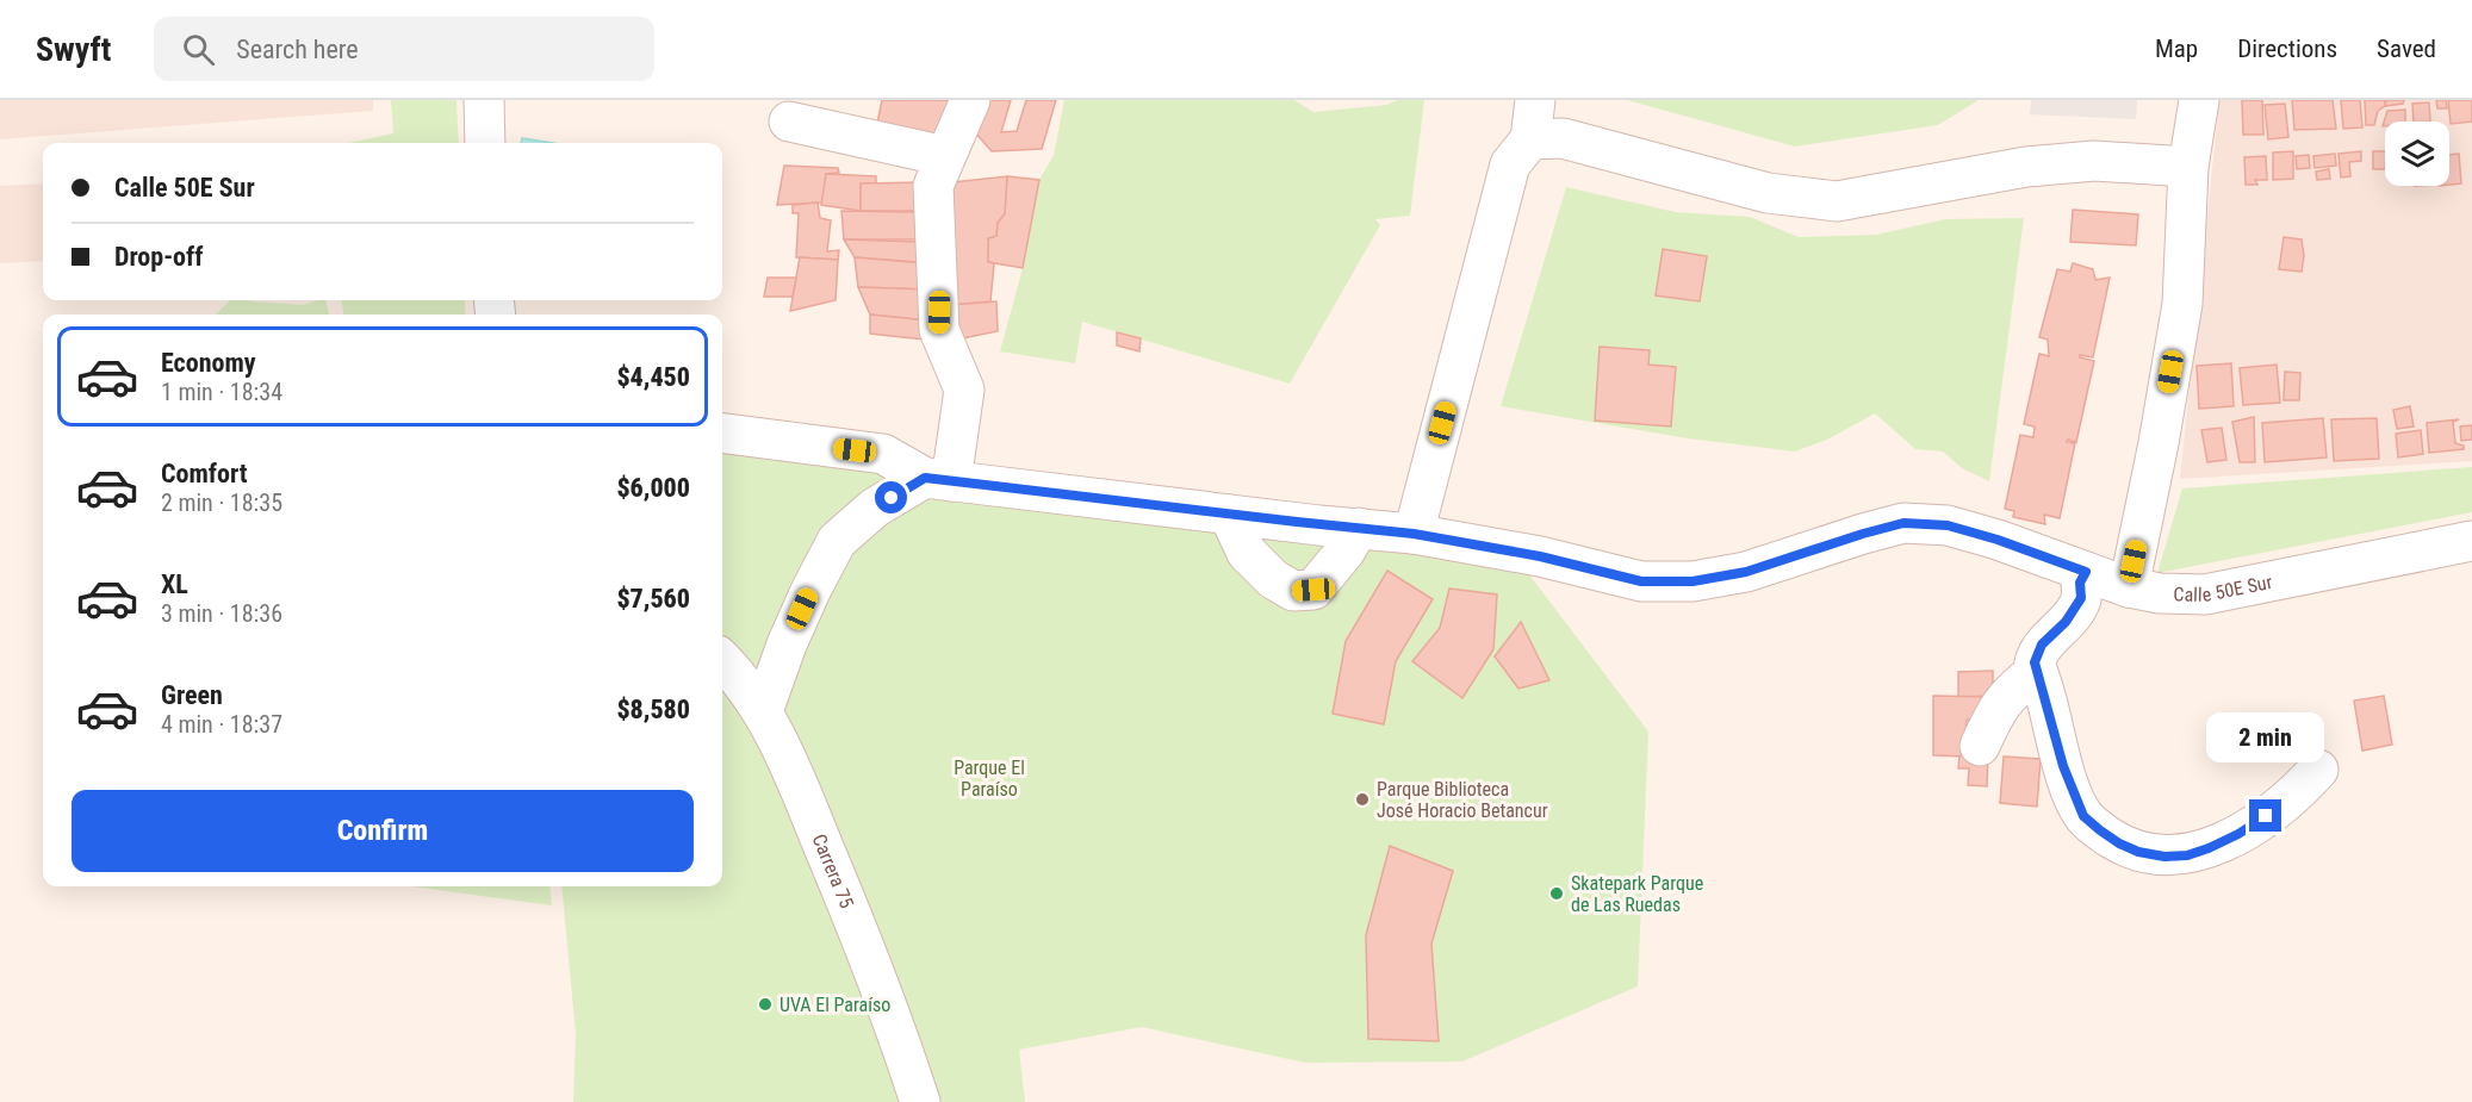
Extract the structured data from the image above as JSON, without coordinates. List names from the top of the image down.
{
  "streets": {
    "street": ["Calle 50E Sur", "Carrera 75"]
  },
  "parks": ["Parque El Paraíso"],
  "places": ["Parque Biblioteca José Horacio Betancur", "Skatepark Parque de Las Ruedas", "UVA El Paraíso"],
  "page": {
    "header": "Swyft",
    "search": "Search here",
    "nav": ["Map", "Directions", "Saved"],
    "banner": ["Calle 50E Sur", "Drop-off"],
    "list": [
      {
        "name": "Economy",
        "note": "1 min · 18:34",
        "value": "$4,450"
      },
      {
        "name": "Comfort",
        "note": "2 min · 18:35",
        "value": "$6,000"
      },
      {
        "name": "XL",
        "note": "3 min · 18:36",
        "value": "$7,560"
      },
      {
        "name": "Green",
        "note": "4 min · 18:37",
        "value": "$8,580"
      }
    ],
    "bubble": "2 min",
    "buttons": "Confirm"
  }
}
